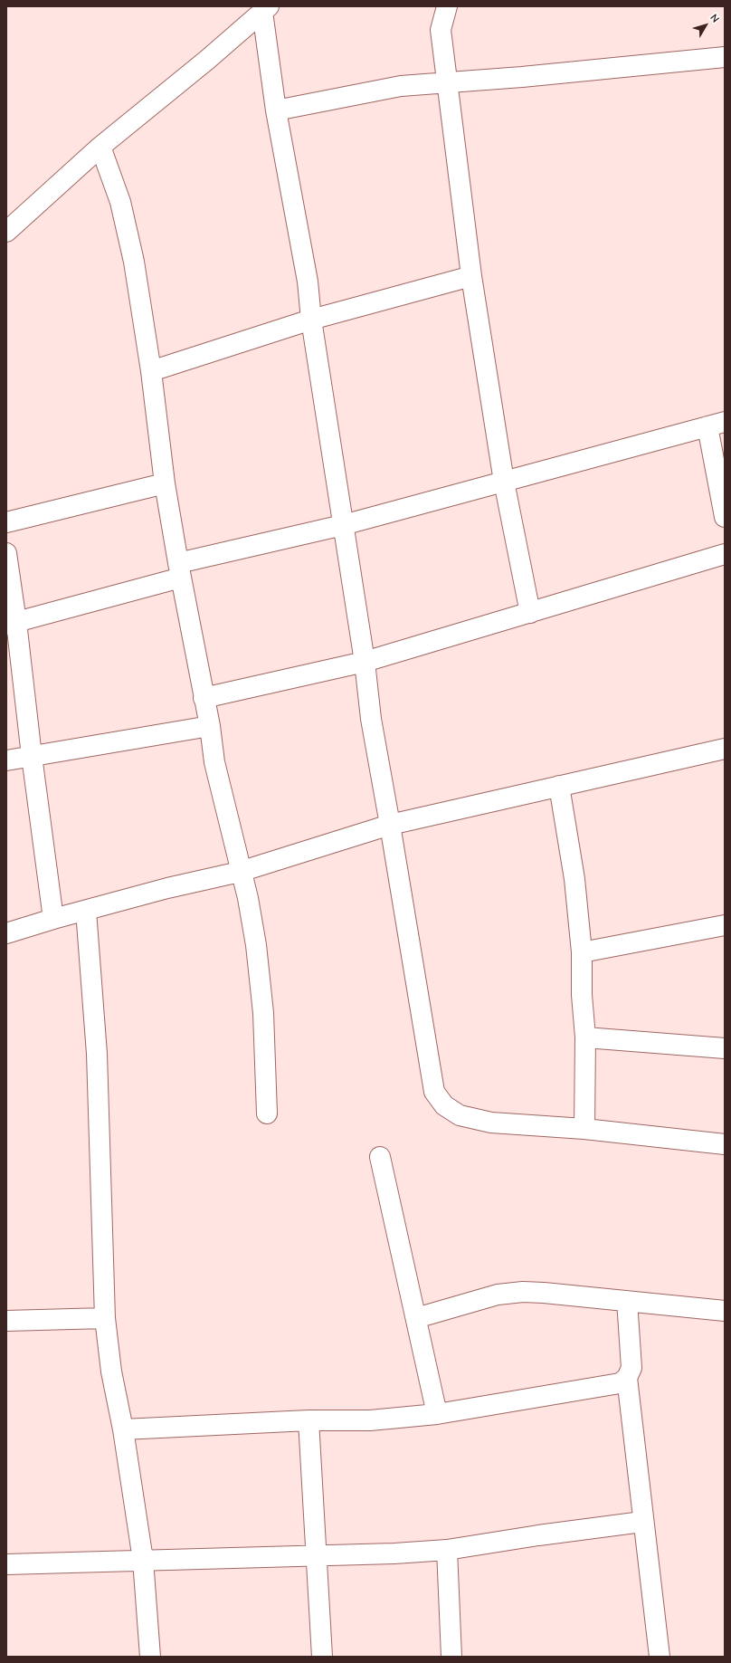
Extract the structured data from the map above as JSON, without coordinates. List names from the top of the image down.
{
  "north": "top right"
}
